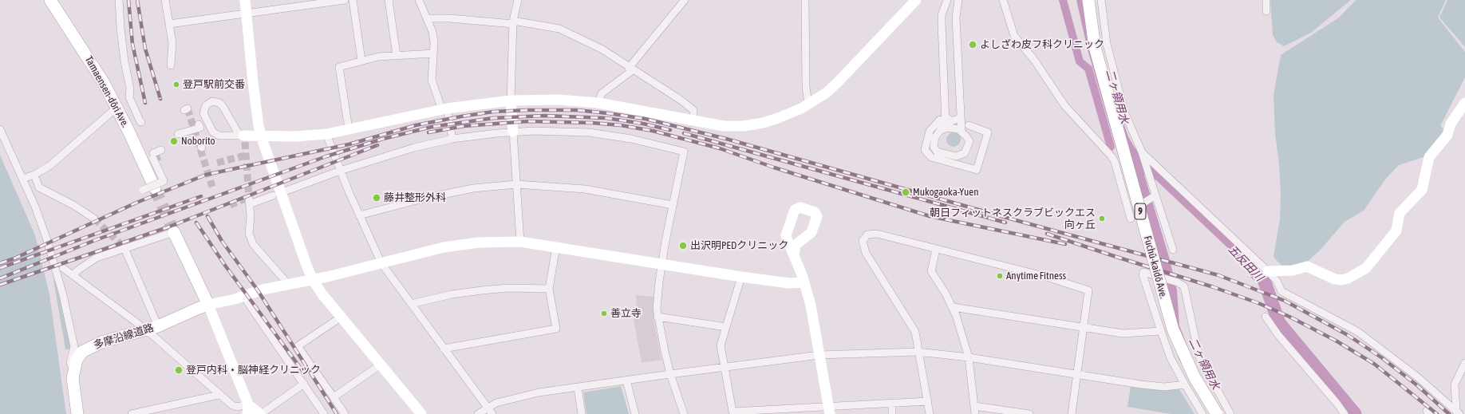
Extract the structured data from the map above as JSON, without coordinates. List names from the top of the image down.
{
  "streets": {
    "main road": [
      "Tamaensen-dōri Ave.",
      "9",
      "Fuchū-kaidō Ave.",
      "多摩沿線道路"
    ]
  },
  "water": ["二ヶ領用水", "五反田川"],
  "places": [
    "よしざわ皮フ科クリニック",
    "登戸駅前交番",
    "Noborito",
    "Mukogaoka-Yuen",
    "藤井整形外科",
    "朝日フィットネスクラブビックエス 向ヶ丘",
    "出沢明PEDクリニック",
    "Anytime Fitness",
    "善立寺",
    "登戸内科・脳神経クリニック"
  ]
}
